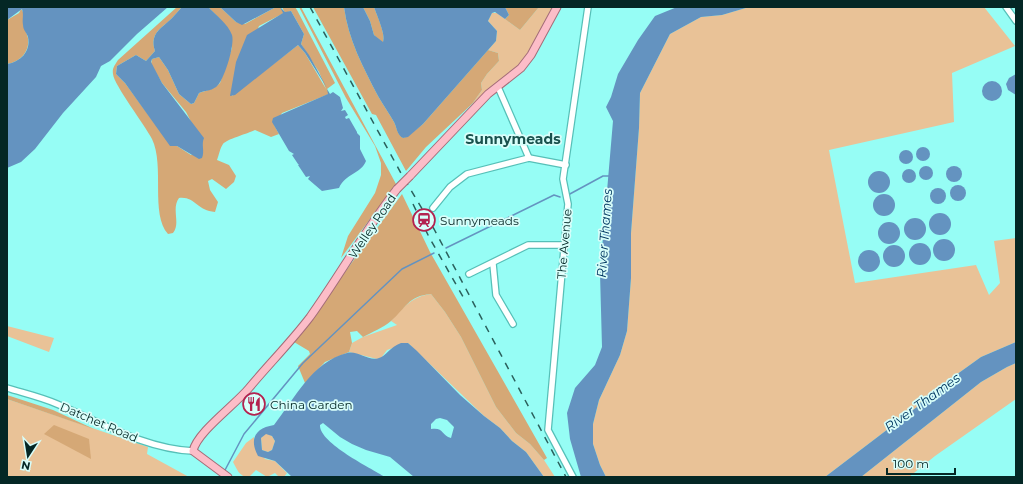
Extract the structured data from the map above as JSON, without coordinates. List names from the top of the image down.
{
  "streets": {
    "main road": ["Welley Road"],
    "street": ["The Avenue", "Datchet Road"]
  },
  "crossings": [
    ["Welley Road", "Datchet Road"]
  ],
  "districts": ["Sunnymeads"],
  "water": ["River Thames"],
  "places": {
    "station": ["Sunnymeads"],
    "restaurant": ["China Garden"]
  },
  "scale_bar": "100 m",
  "north": "bottom"
}
